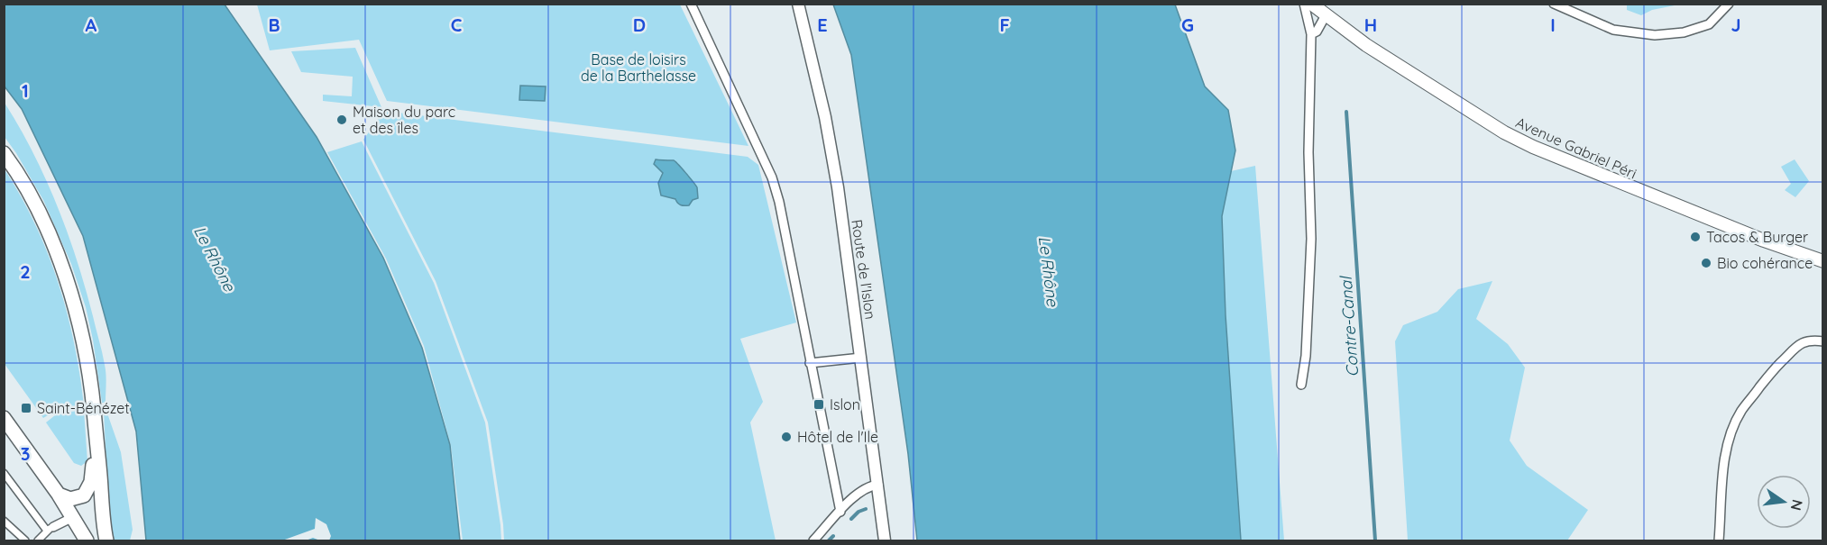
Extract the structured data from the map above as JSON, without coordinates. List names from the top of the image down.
{
  "streets": {
    "main road": ["Avenue Gabriel Péri"],
    "street": ["Route de l'Islon"]
  },
  "water": ["Le Rhône", "Contre-Canal"],
  "parks": ["Base de loisirs de la Barthelasse"],
  "places": {
    "other": [
      "Maison du parc et des îles",
      "Tacos & Burger",
      "Bio cohérance",
      "Hôtel de l'Ile"
    ],
    "transit": ["Islon", "Saint-Bénézet"]
  },
  "north": "right",
  "grid": {
    "columns": [
      "A",
      "B",
      "C",
      "D",
      "E",
      "F",
      "G",
      "H",
      "I",
      "J"
    ],
    "rows": ["1", "2", "3"]
  }
}
